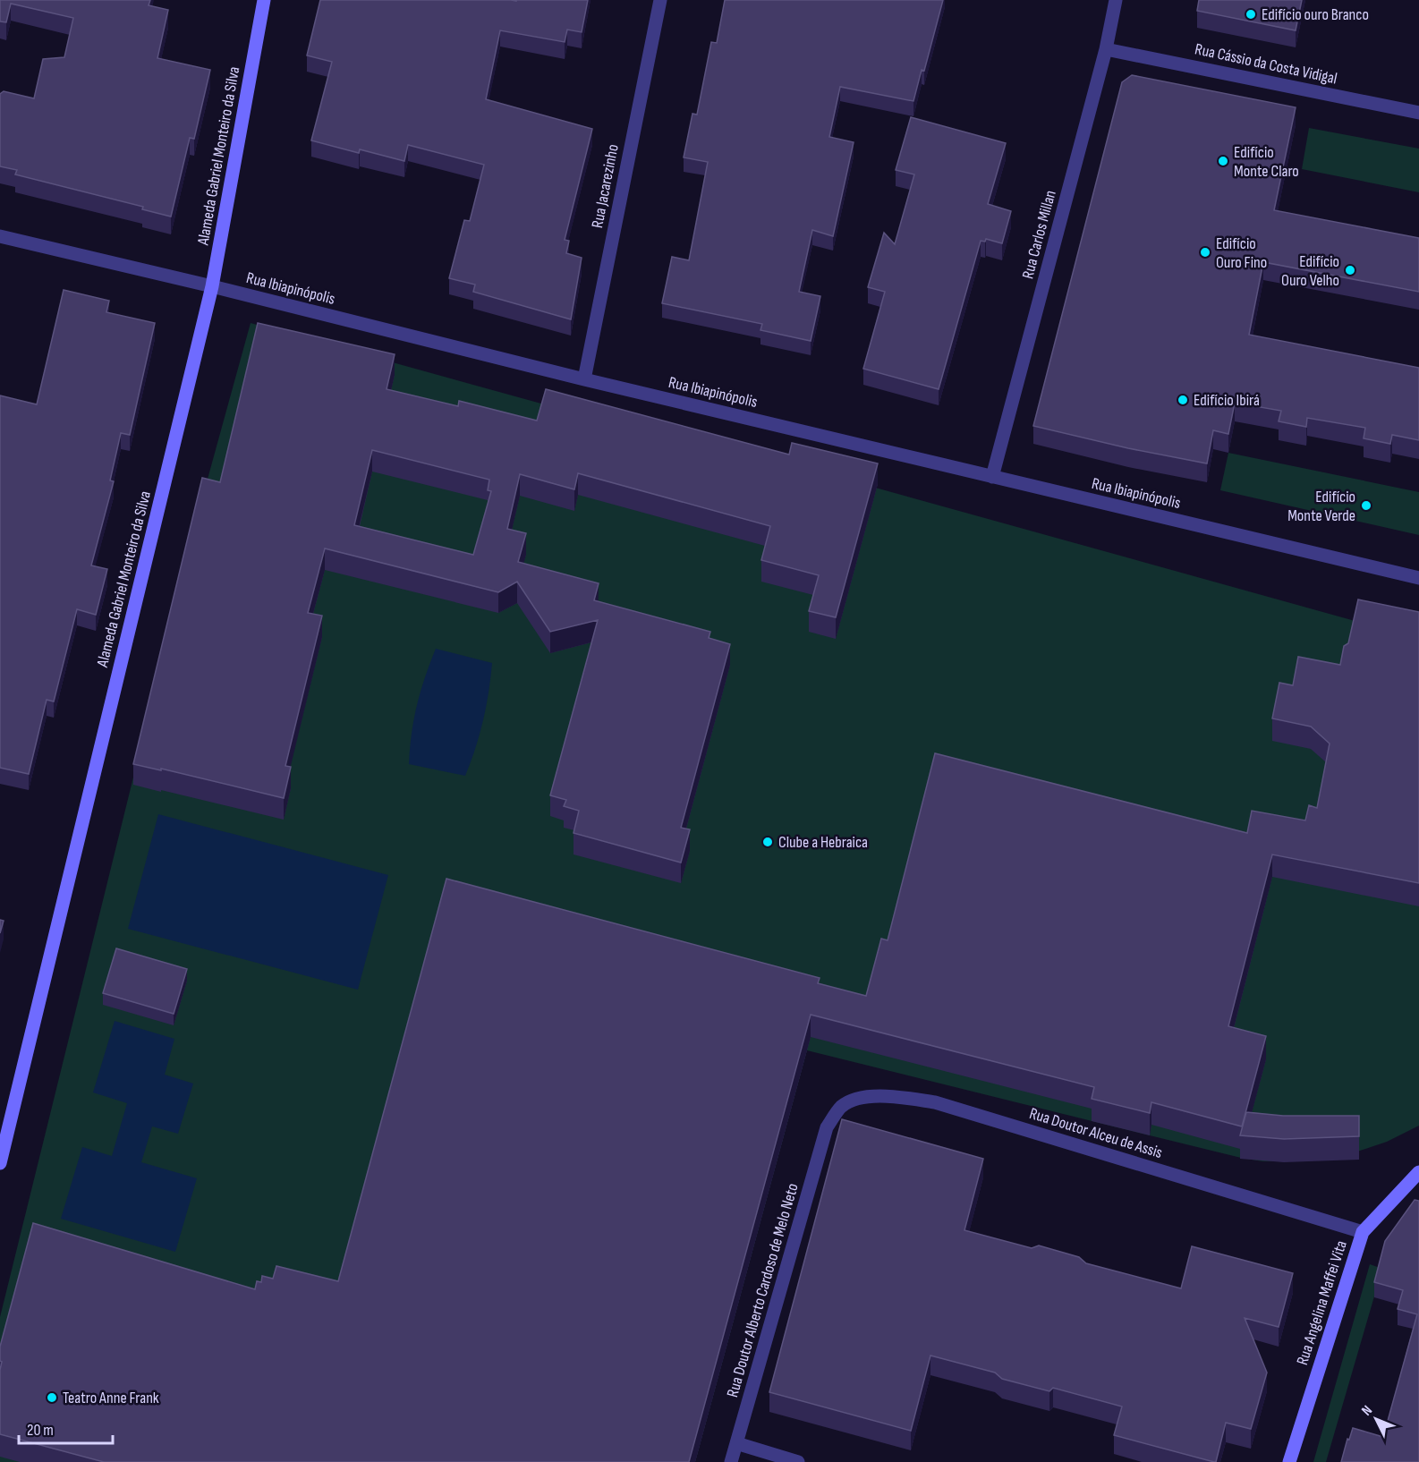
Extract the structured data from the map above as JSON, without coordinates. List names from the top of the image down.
{
  "streets": {
    "street": [
      "Rua Cássio da Costa Vidigal",
      "Alameda Gabriel Monteiro da Silva",
      "Rua Jacarezinho",
      "Rua Carlos Millan",
      "Rua Ibiapinópolis",
      "Rua Doutor Alceu de Assis",
      "Rua Doutor Alberto Cardoso de Melo Neto",
      "Rua Angelina Maffei Vita"
    ]
  },
  "crossings": [
    ["Rua Cássio da Costa Vidigal", "Rua Carlos Millan"],
    ["Alameda Gabriel Monteiro da Silva", "Rua Ibiapinópolis"],
    ["Rua Jacarezinho", "Rua Ibiapinópolis"],
    ["Rua Carlos Millan", "Rua Ibiapinópolis"],
    ["Rua Doutor Alceu de Assis", "Rua Doutor Alberto Cardoso de Melo Neto"],
    ["Rua Doutor Alceu de Assis", "Rua Angelina Maffei Vita"]
  ],
  "places": [
    "Edifício ouro Branco",
    "Edifício Monte Claro",
    "Edifício Ouro Fino",
    "Edifício Ouro Velho",
    "Edifício Ibirá",
    "Edifício Monte Verde",
    "Clube a Hebraica",
    "Teatro Anne Frank"
  ],
  "scale_bar": "20 m",
  "north": "top left"
}
